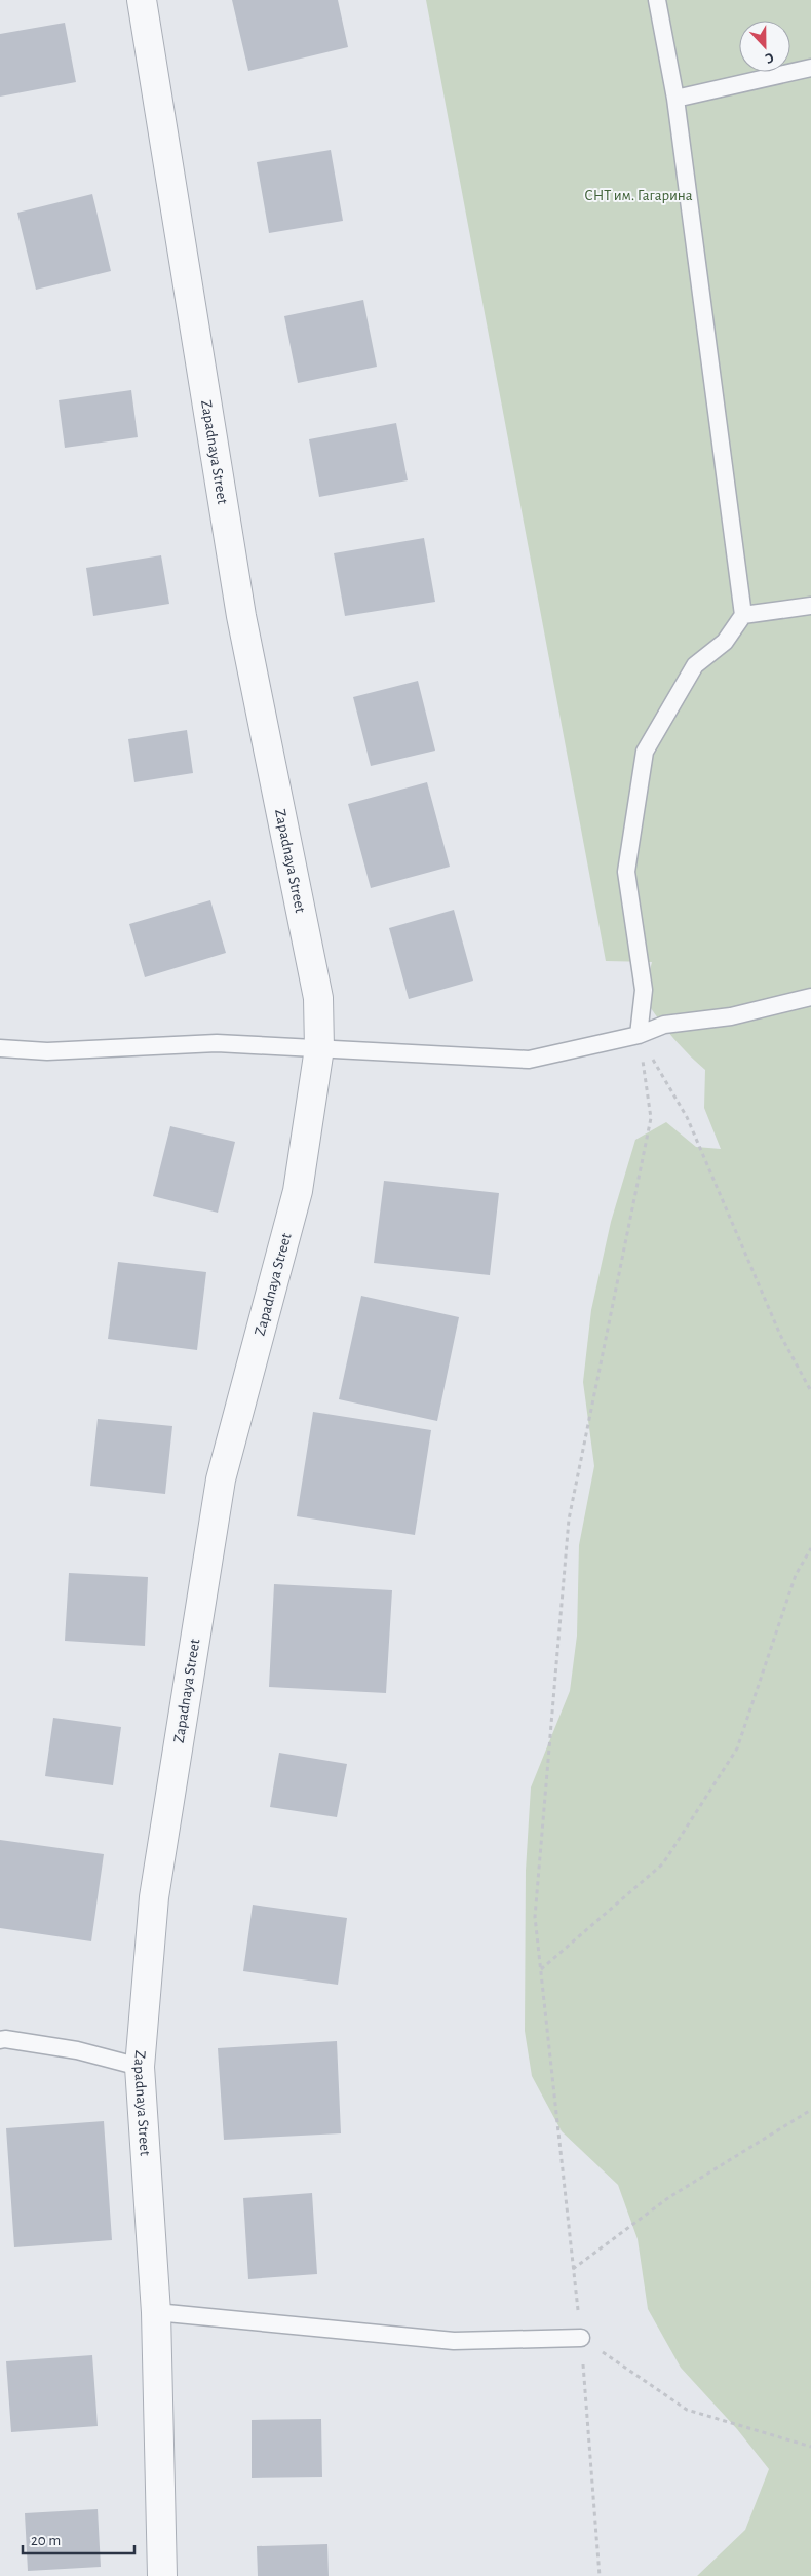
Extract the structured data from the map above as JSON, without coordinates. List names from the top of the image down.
{
  "streets": {
    "street": ["Zapadnaya Street"]
  },
  "parks": ["СНТ им. Гагарина"],
  "scale_bar": "20 m",
  "north": "bottom"
}
